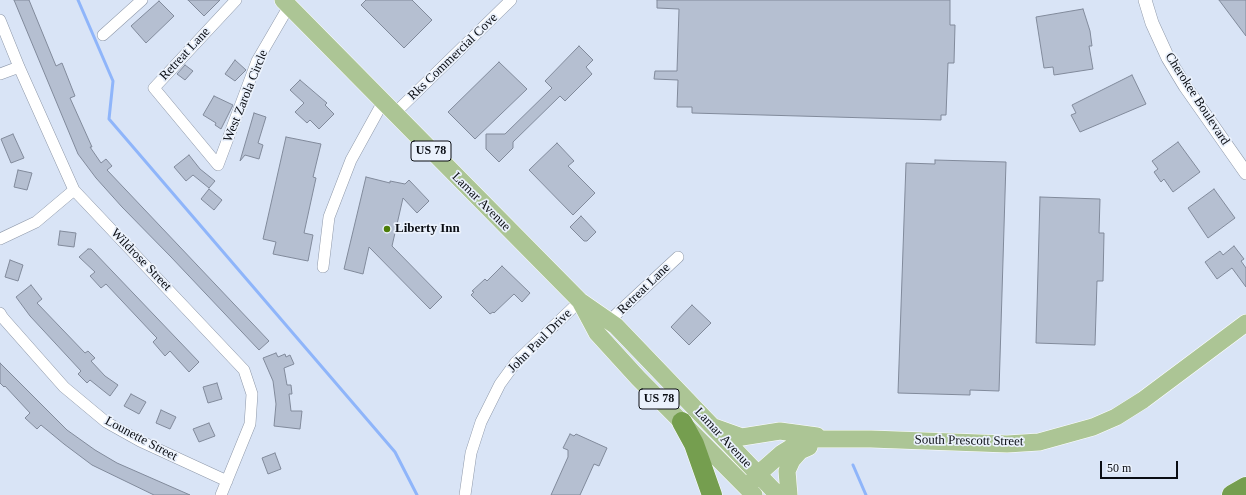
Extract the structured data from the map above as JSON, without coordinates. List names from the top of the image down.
{
  "streets": {
    "main road": ["US 78", "Lamar Avenue", "South Prescott Street"],
    "street": [
      "Retreat Lane",
      "Rks Commercial Cove",
      "West Zarola Circle",
      "Cherokee Boulevard",
      "Wildrose Street",
      "John Paul Drive",
      "Lounette Street"
    ]
  },
  "crossings": [
    ["Retreat Lane", "West Zarola Circle"],
    ["Retreat Lane", "Lamar Avenue"],
    ["Rks Commercial Cove", "Lamar Avenue"],
    ["West Zarola Circle", "Lamar Avenue"],
    ["Lamar Avenue", "John Paul Drive"],
    ["Lamar Avenue", "South Prescott Street"],
    ["Wildrose Street", "Lounette Street"]
  ],
  "places": ["Liberty Inn"],
  "scale_bar": "50 m"
}
